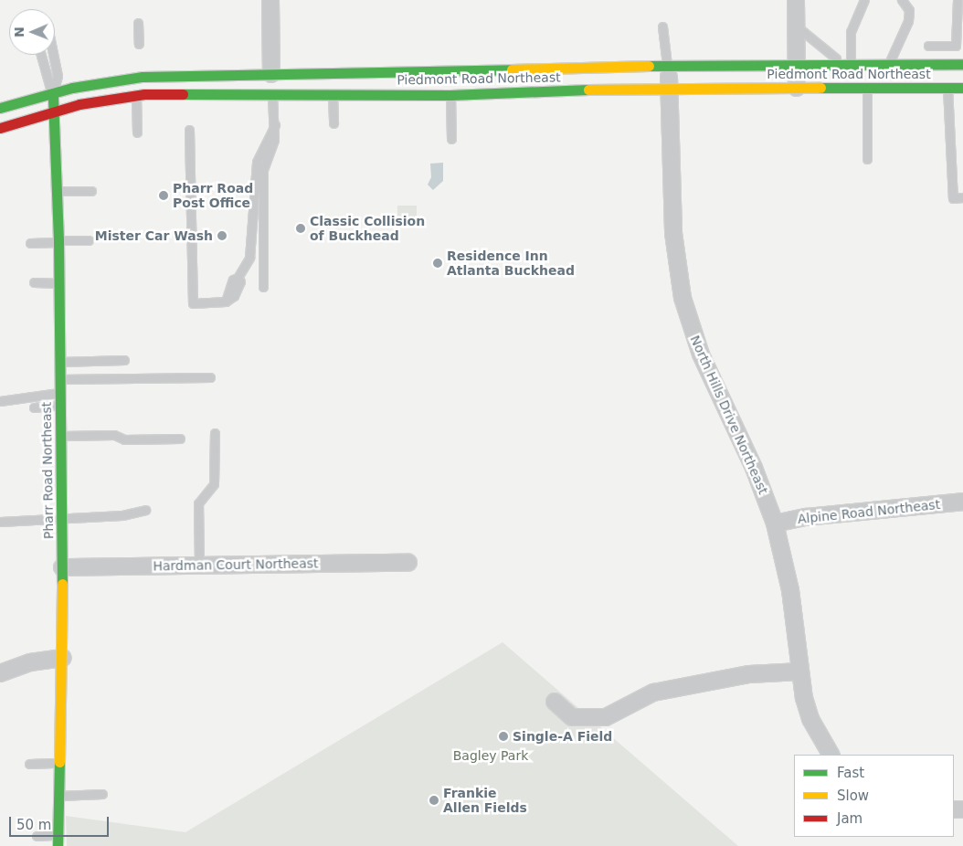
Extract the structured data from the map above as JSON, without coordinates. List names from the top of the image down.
{
  "streets": {
    "main road": ["Piedmont Road Northeast", "Pharr Road Northeast"],
    "street": ["North Hills Drive Northeast", "Alpine Road Northeast", "Hardman Court Northeast"]
  },
  "crossings": [
    ["Piedmont Road Northeast", "North Hills Drive Northeast"],
    ["Piedmont Road Northeast", "Pharr Road Northeast"],
    ["North Hills Drive Northeast", "Alpine Road Northeast"],
    ["Pharr Road Northeast", "Hardman Court Northeast"]
  ],
  "parks": ["Bagley Park"],
  "places": [
    "Pharr Road Post Office",
    "Classic Collision of Buckhead",
    "Mister Car Wash",
    "Residence Inn Atlanta Buckhead",
    "Single-A Field",
    "Frankie Allen Fields"
  ],
  "legend": ["Fast", "Slow", "Jam"],
  "scale_bar": "50 m",
  "north": "left"
}
